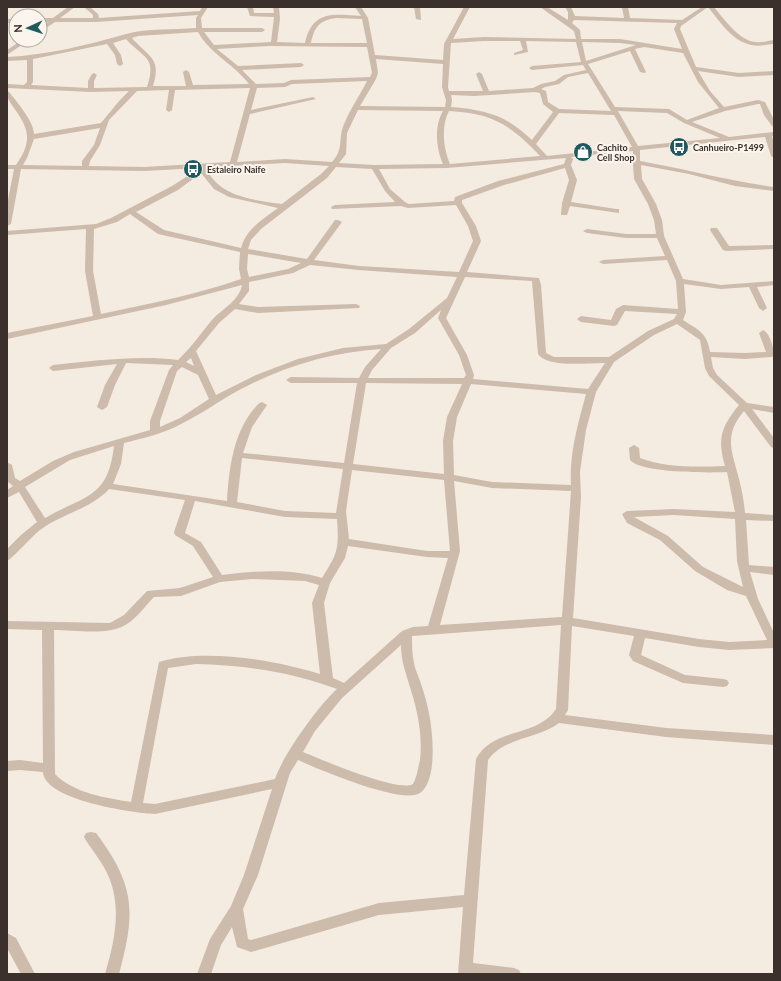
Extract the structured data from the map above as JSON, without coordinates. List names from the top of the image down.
{
  "places": {
    "bus stop": ["Canhueiro-P1499", "Estaleiro Naife"],
    "shop": ["Cachito Cell Shop"]
  },
  "north": "left"
}
